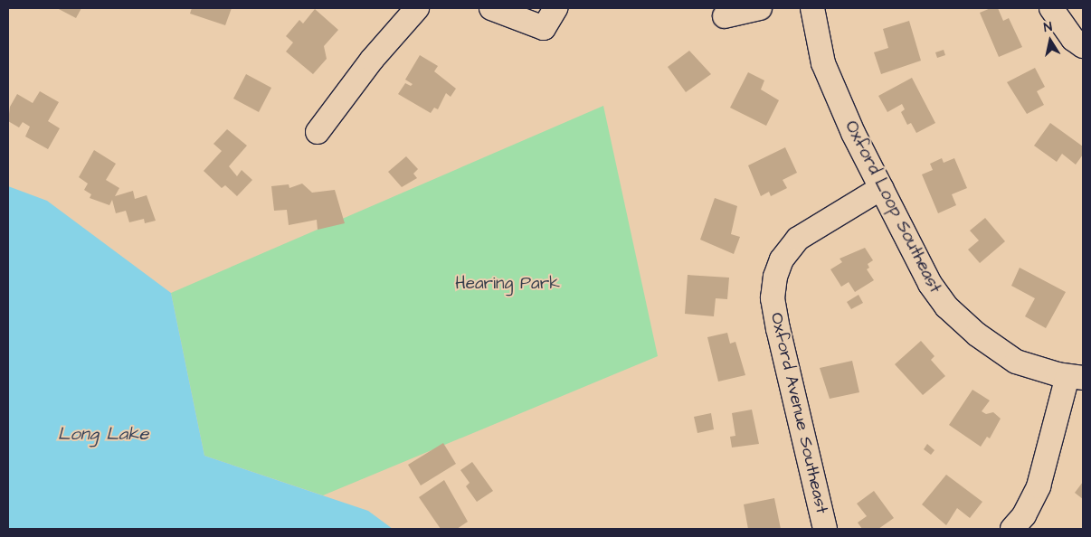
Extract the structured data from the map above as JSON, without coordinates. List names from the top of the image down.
{
  "streets": {
    "street": ["Oxford Loop Southeast", "Oxford Avenue Southeast"]
  },
  "crossings": [
    ["Oxford Loop Southeast", "Oxford Avenue Southeast"]
  ],
  "water": ["Long Lake"],
  "parks": ["Hearing Park"],
  "north": "top"
}
